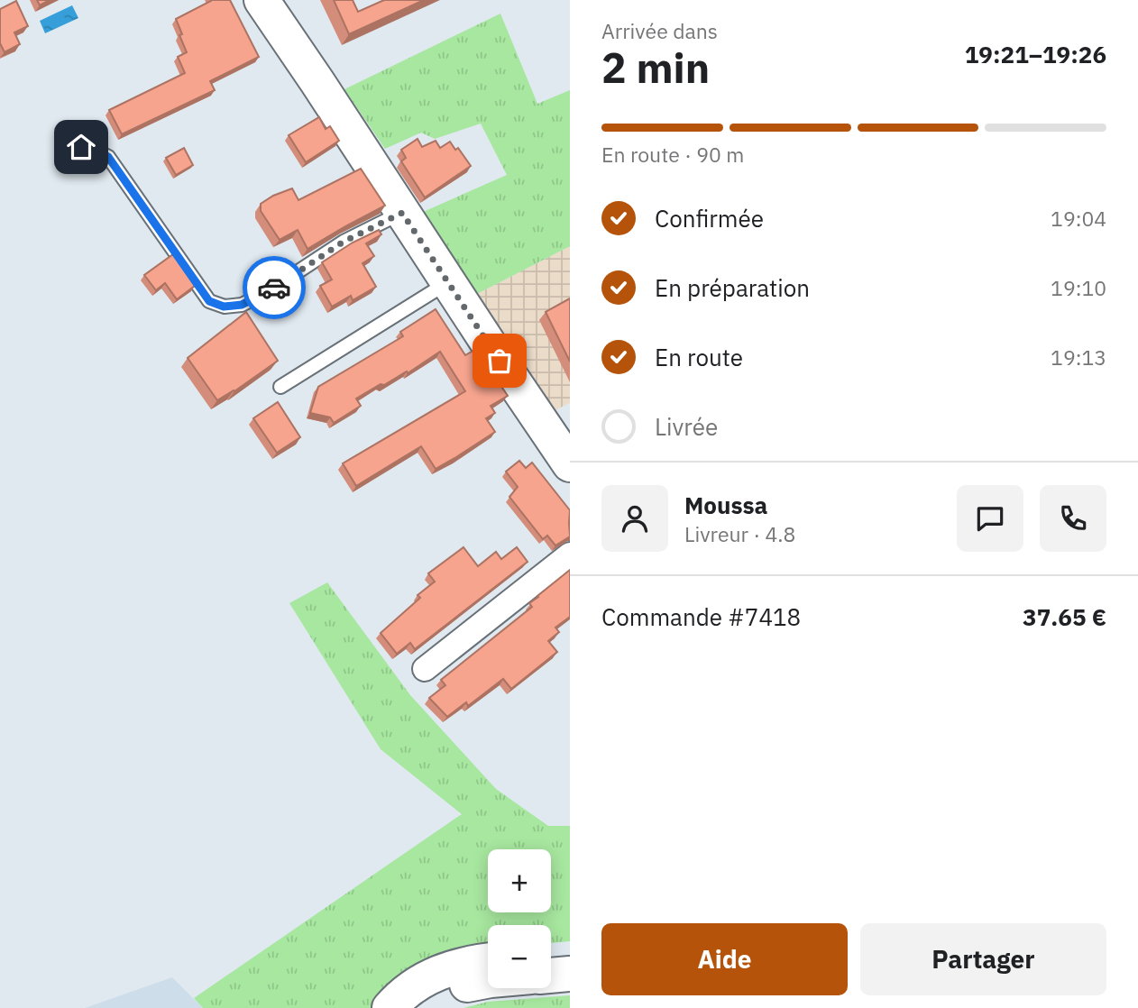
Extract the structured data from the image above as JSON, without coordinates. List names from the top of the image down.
{
  "page": {
    "heading": ["2 min", "Arrivée dans", "19:21–19:26"],
    "panel": [
      "Moussa",
      "Livreur · 4.8",
      "Commande #7418",
      "37.65 €"
    ],
    "bar": "En route · 90 m",
    "list": [
      ["Confirmée", "19:04"],
      ["En préparation", "19:10"],
      ["En route", "19:13"],
      "Livrée"
    ],
    "map_buttons": ["+", "−"],
    "buttons": ["Aide", "Partager"]
  }
}
